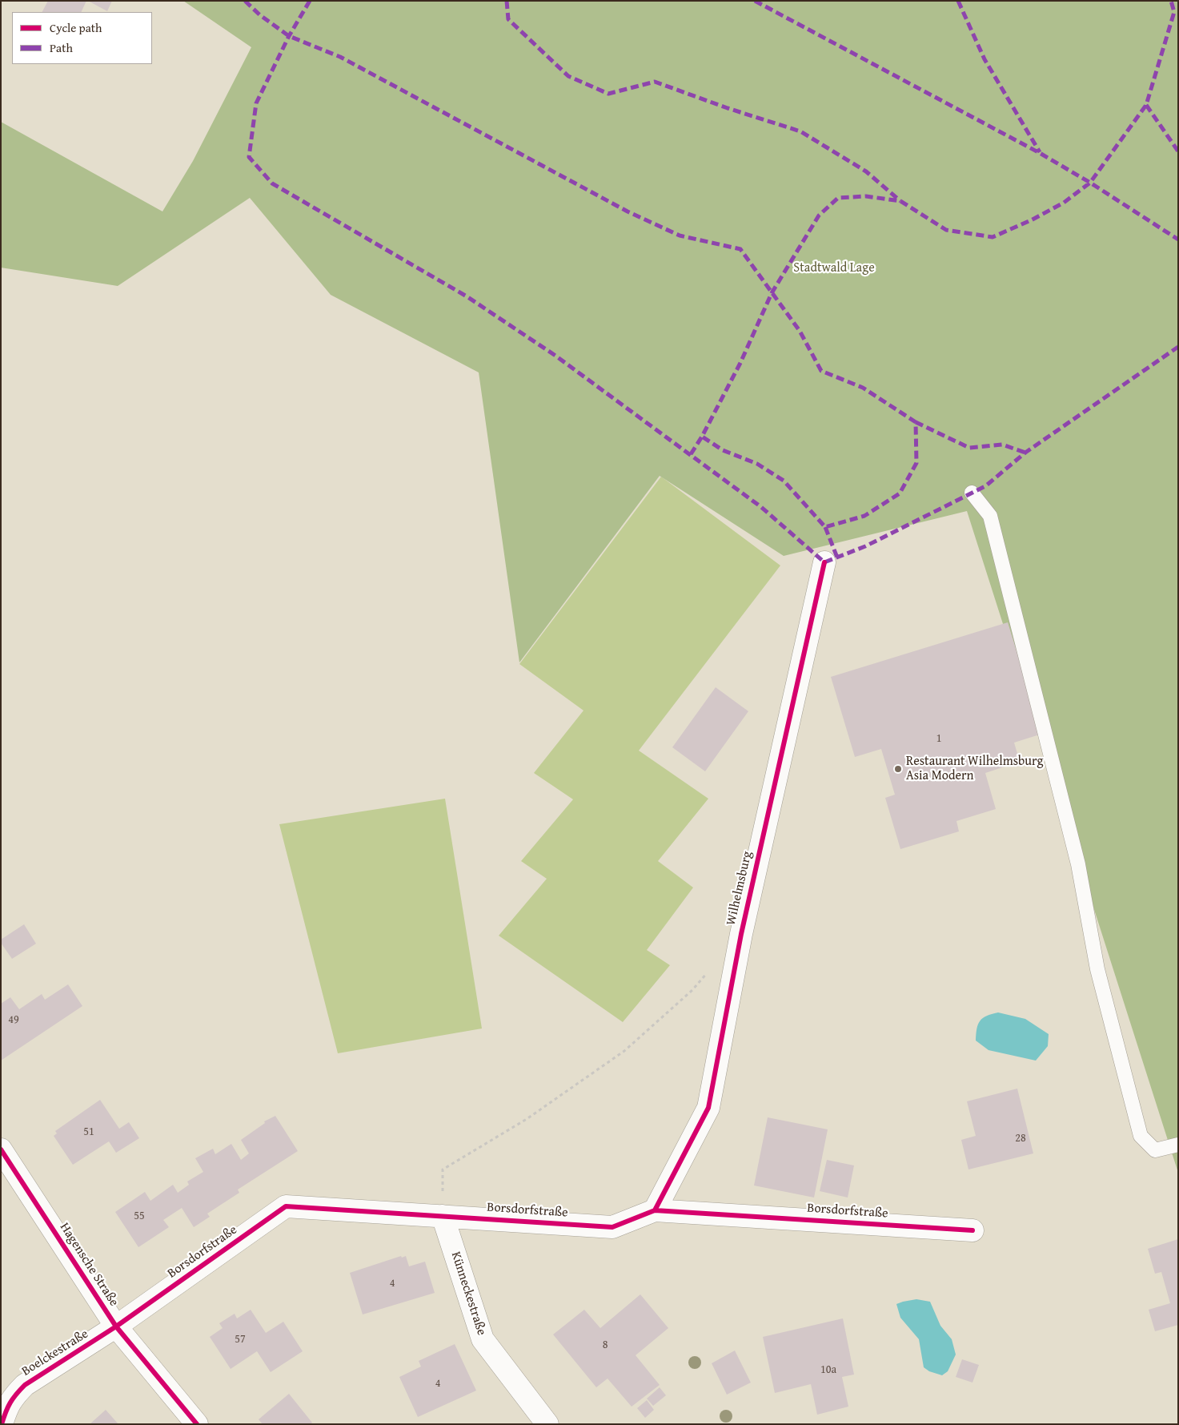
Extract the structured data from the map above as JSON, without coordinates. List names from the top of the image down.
{
  "streets": {
    "street": [
      "Wilhelmsburg",
      "Borsdorfstraße",
      "Hagensche Straße",
      "Künneckestraße",
      "Boelckestraße"
    ]
  },
  "crossings": [
    ["Wilhelmsburg", "Borsdorfstraße"],
    ["Borsdorfstraße", "Hagensche Straße"],
    ["Borsdorfstraße", "Künneckestraße"],
    ["Borsdorfstraße", "Boelckestraße"],
    ["Hagensche Straße", "Boelckestraße"]
  ],
  "parks": ["Stadtwald Lage"],
  "places": ["Restaurant Wilhelmsburg Asia Modern"],
  "house_numbers": [
    "1",
    "49",
    "51",
    "28",
    "55",
    "4",
    "57",
    "8",
    "10a",
    "4"
  ],
  "legend": ["Cycle path", "Path"]
}
